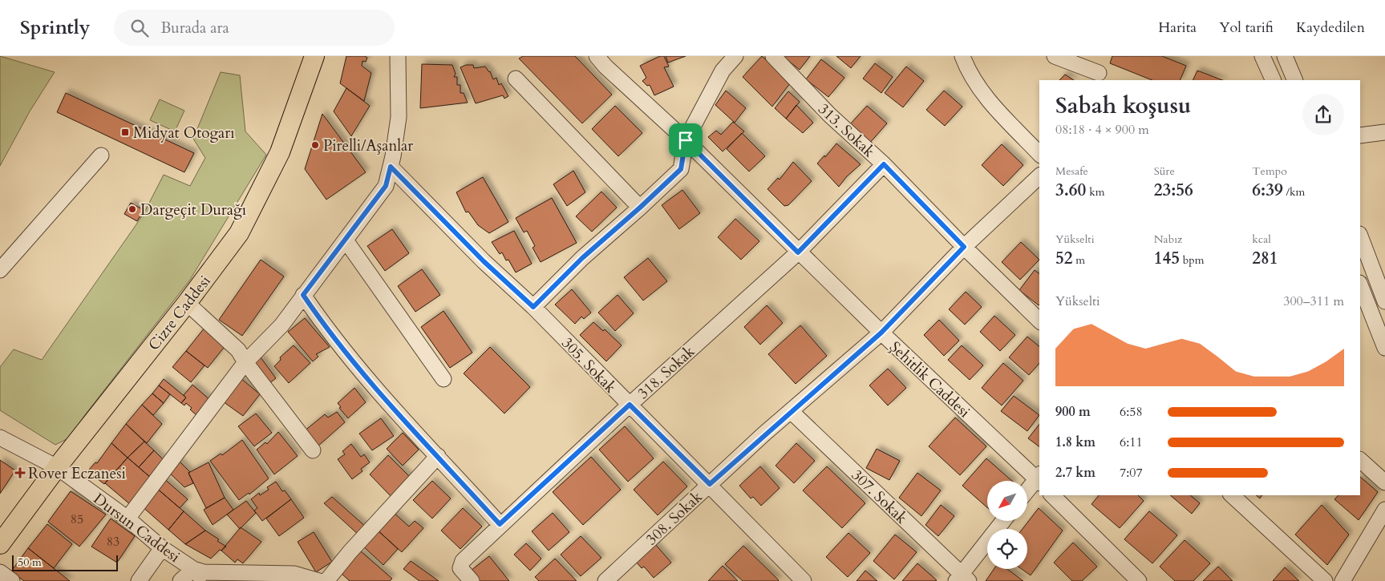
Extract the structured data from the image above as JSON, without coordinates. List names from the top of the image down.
{
  "streets": {
    "main road": ["Cizre Caddesi"],
    "street": [
      "313. Sokak",
      "305. Sokak",
      "318. Sokak",
      "Şehitlik Caddesi",
      "307. Sokak",
      "308. Sokak",
      "Dursun Caddesi"
    ]
  },
  "crossings": [
    ["313. Sokak", "318. Sokak"],
    ["313. Sokak", "308. Sokak"],
    ["Cizre Caddesi", "Dursun Caddesi"],
    ["305. Sokak", "318. Sokak"],
    ["305. Sokak", "308. Sokak"],
    ["318. Sokak", "Şehitlik Caddesi"],
    ["Şehitlik Caddesi", "308. Sokak"],
    ["307. Sokak", "308. Sokak"]
  ],
  "places": {
    "transit": ["Midyat Otogarı"],
    "other": ["Pirelli/Aşanlar", "Dargeçit Durağı"],
    "health": ["Rover Eczanesi"]
  },
  "house_numbers": ["85", "83"],
  "scale_bar": "50 m",
  "north": "bottom left",
  "page": {
    "header": "Sprintly",
    "search": "Burada ara",
    "nav": ["Harita", "Yol tarifi", "Kaydedilen"],
    "heading": ["Sabah koşusu", "08:18 · 4 × 900 m"],
    "stats": [
      ["Mesafe", "3.60 km"],
      ["Süre", "23:56"],
      ["Tempo", "6:39 /km"],
      ["Yükselti", "52 m"],
      ["Nabız", "145 bpm"],
      ["kcal", "281"]
    ],
    "chart": ["Yükselti", "300–311 m"],
    "list": [
      {
        "name": "900 m",
        "note": "6:58"
      },
      {
        "name": "1.8 km",
        "note": "6:11"
      },
      {
        "name": "2.7 km",
        "note": "7:07"
      }
    ],
    "scale": "50 m"
  }
}
